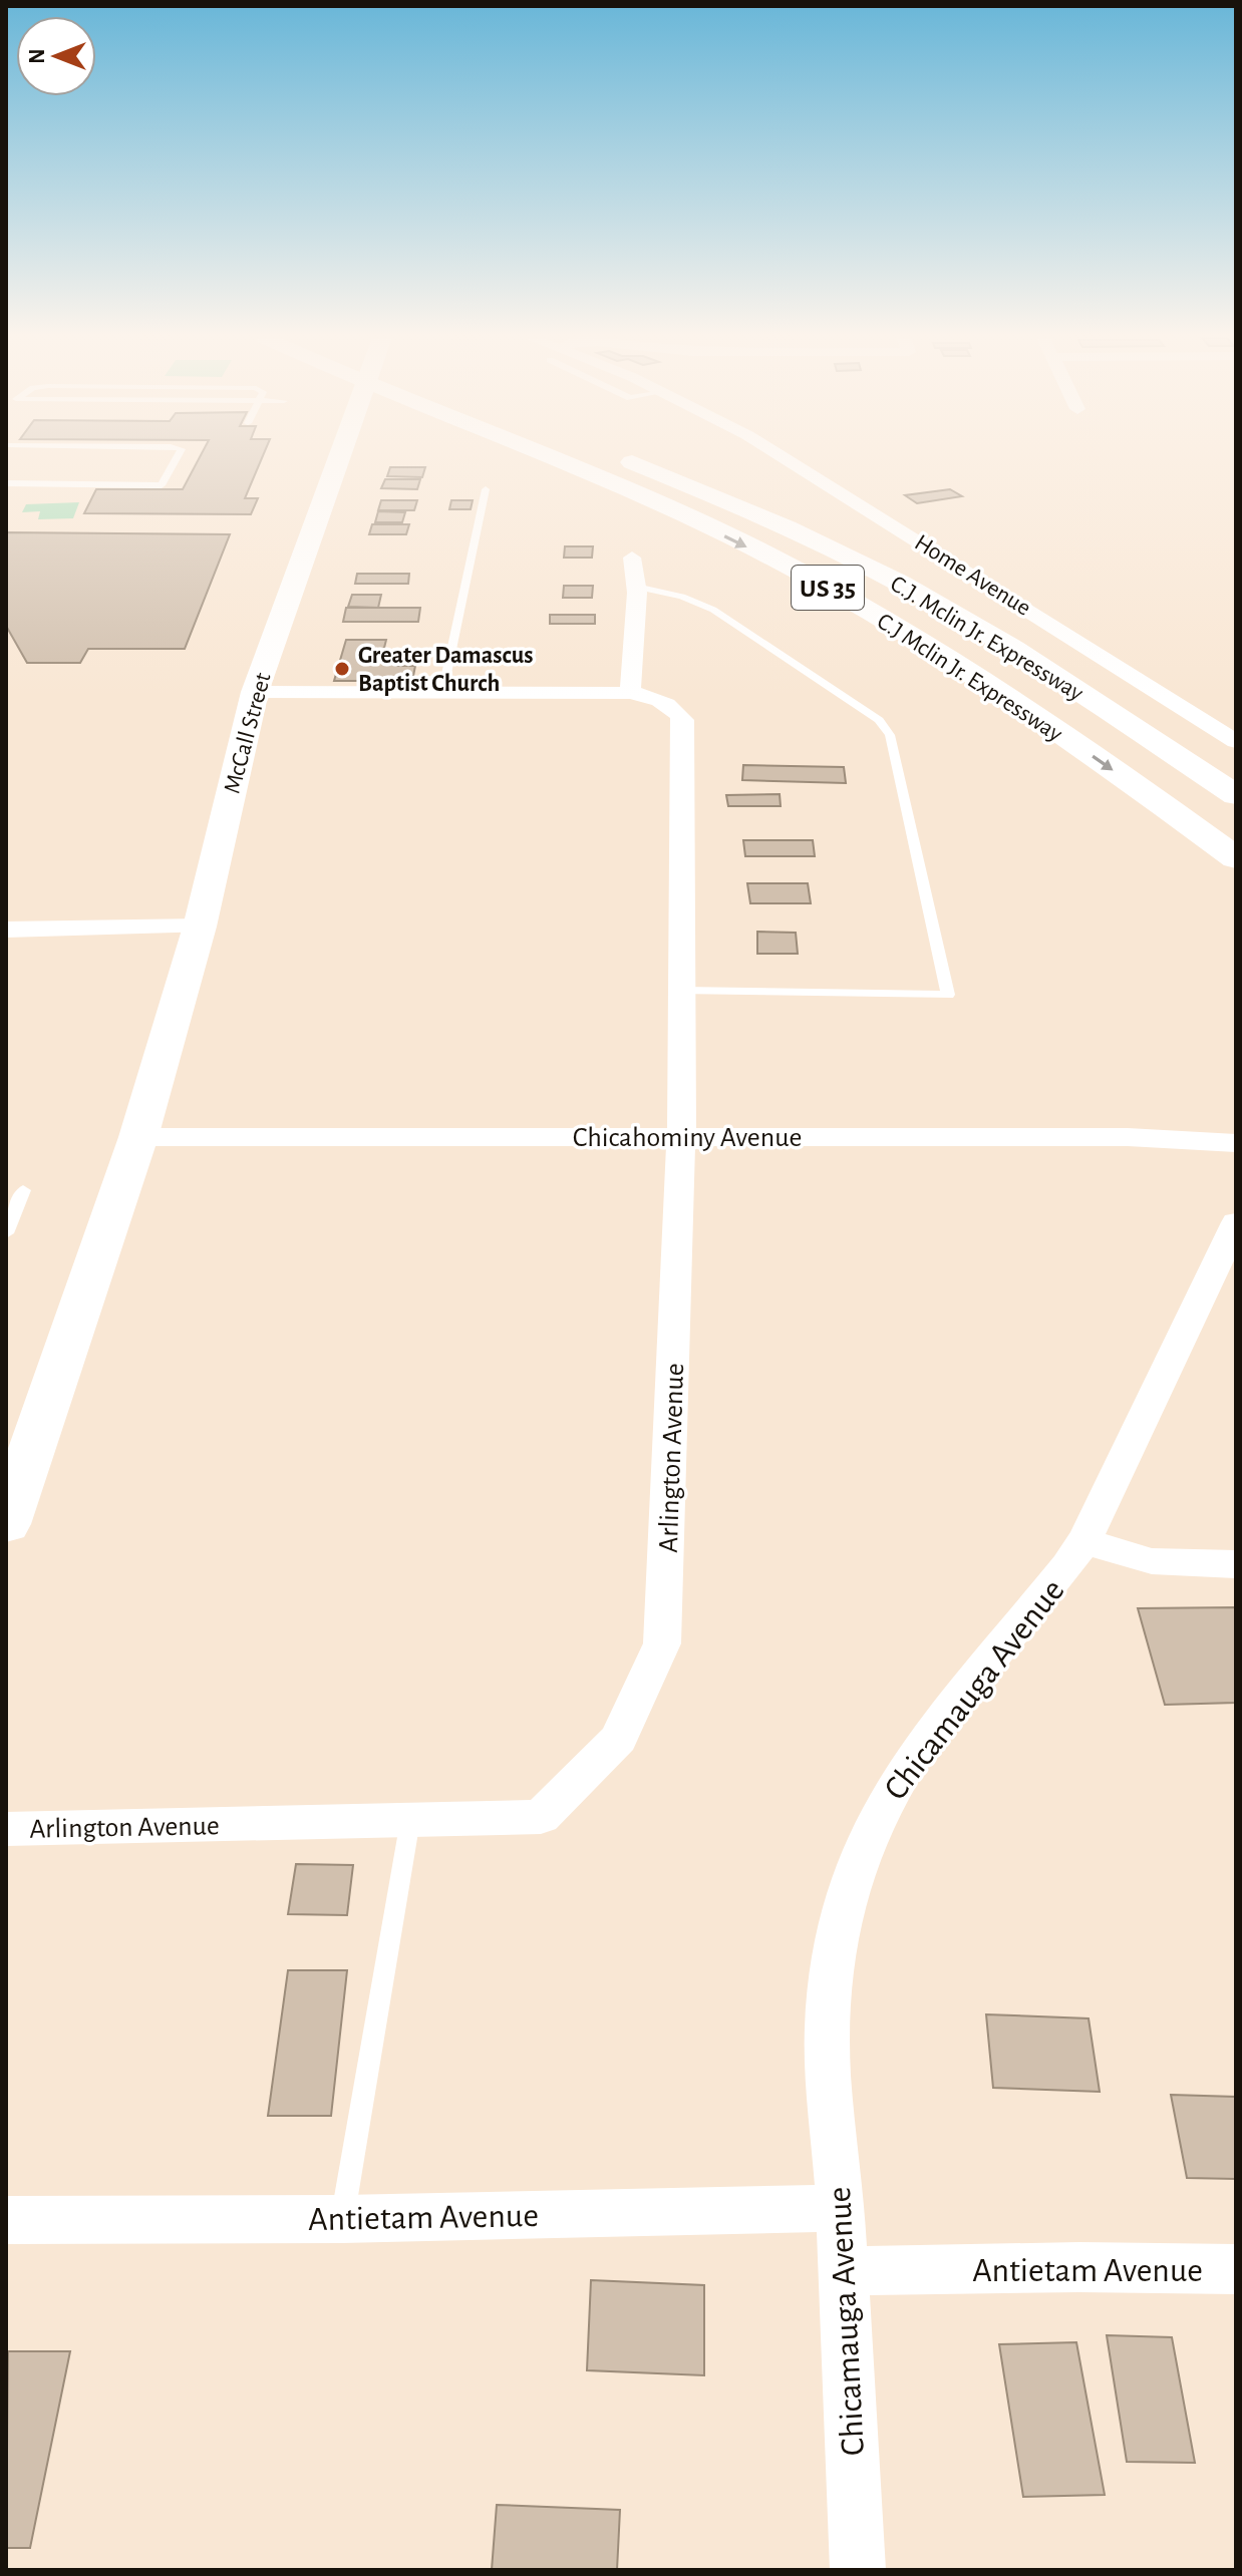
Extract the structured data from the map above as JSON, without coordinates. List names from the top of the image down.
{
  "streets": {
    "main road": [
      "US 35",
      "C.J. Mclin Jr. Expressway",
      "C.J Mclin Jr. Expressway",
      "McCall Street"
    ],
    "street": [
      "Home Avenue",
      "Chicahominy Avenue",
      "Arlington Avenue",
      "Chicamauga Avenue",
      "Antietam Avenue"
    ]
  },
  "crossings": [
    ["McCall Street", "Chicahominy Avenue"],
    ["McCall Street", "Arlington Avenue"],
    ["Chicahominy Avenue", "Arlington Avenue"],
    ["Chicamauga Avenue", "Antietam Avenue"]
  ],
  "one_way": ["C.J Mclin Jr. Expressway"],
  "places": ["Greater Damascus Baptist Church"],
  "north": "left"
}
